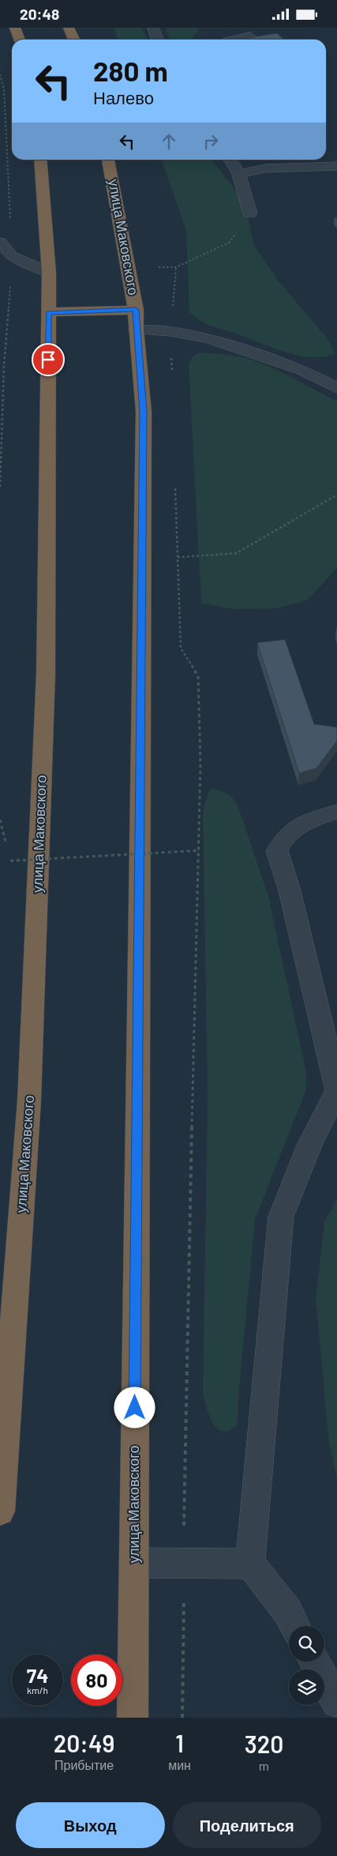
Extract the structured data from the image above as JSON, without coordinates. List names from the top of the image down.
{
  "streets": {
    "highway": ["улица Маковского"]
  },
  "page": {
    "status": "20:48",
    "turn": ["280 m", "Налево"],
    "speed": "74 km/h",
    "limit": "80",
    "eta": [
      "20:49",
      "Прибытие",
      "1",
      "мин",
      "320",
      "m"
    ],
    "buttons": ["Выход", "Поделиться"]
  }
}
